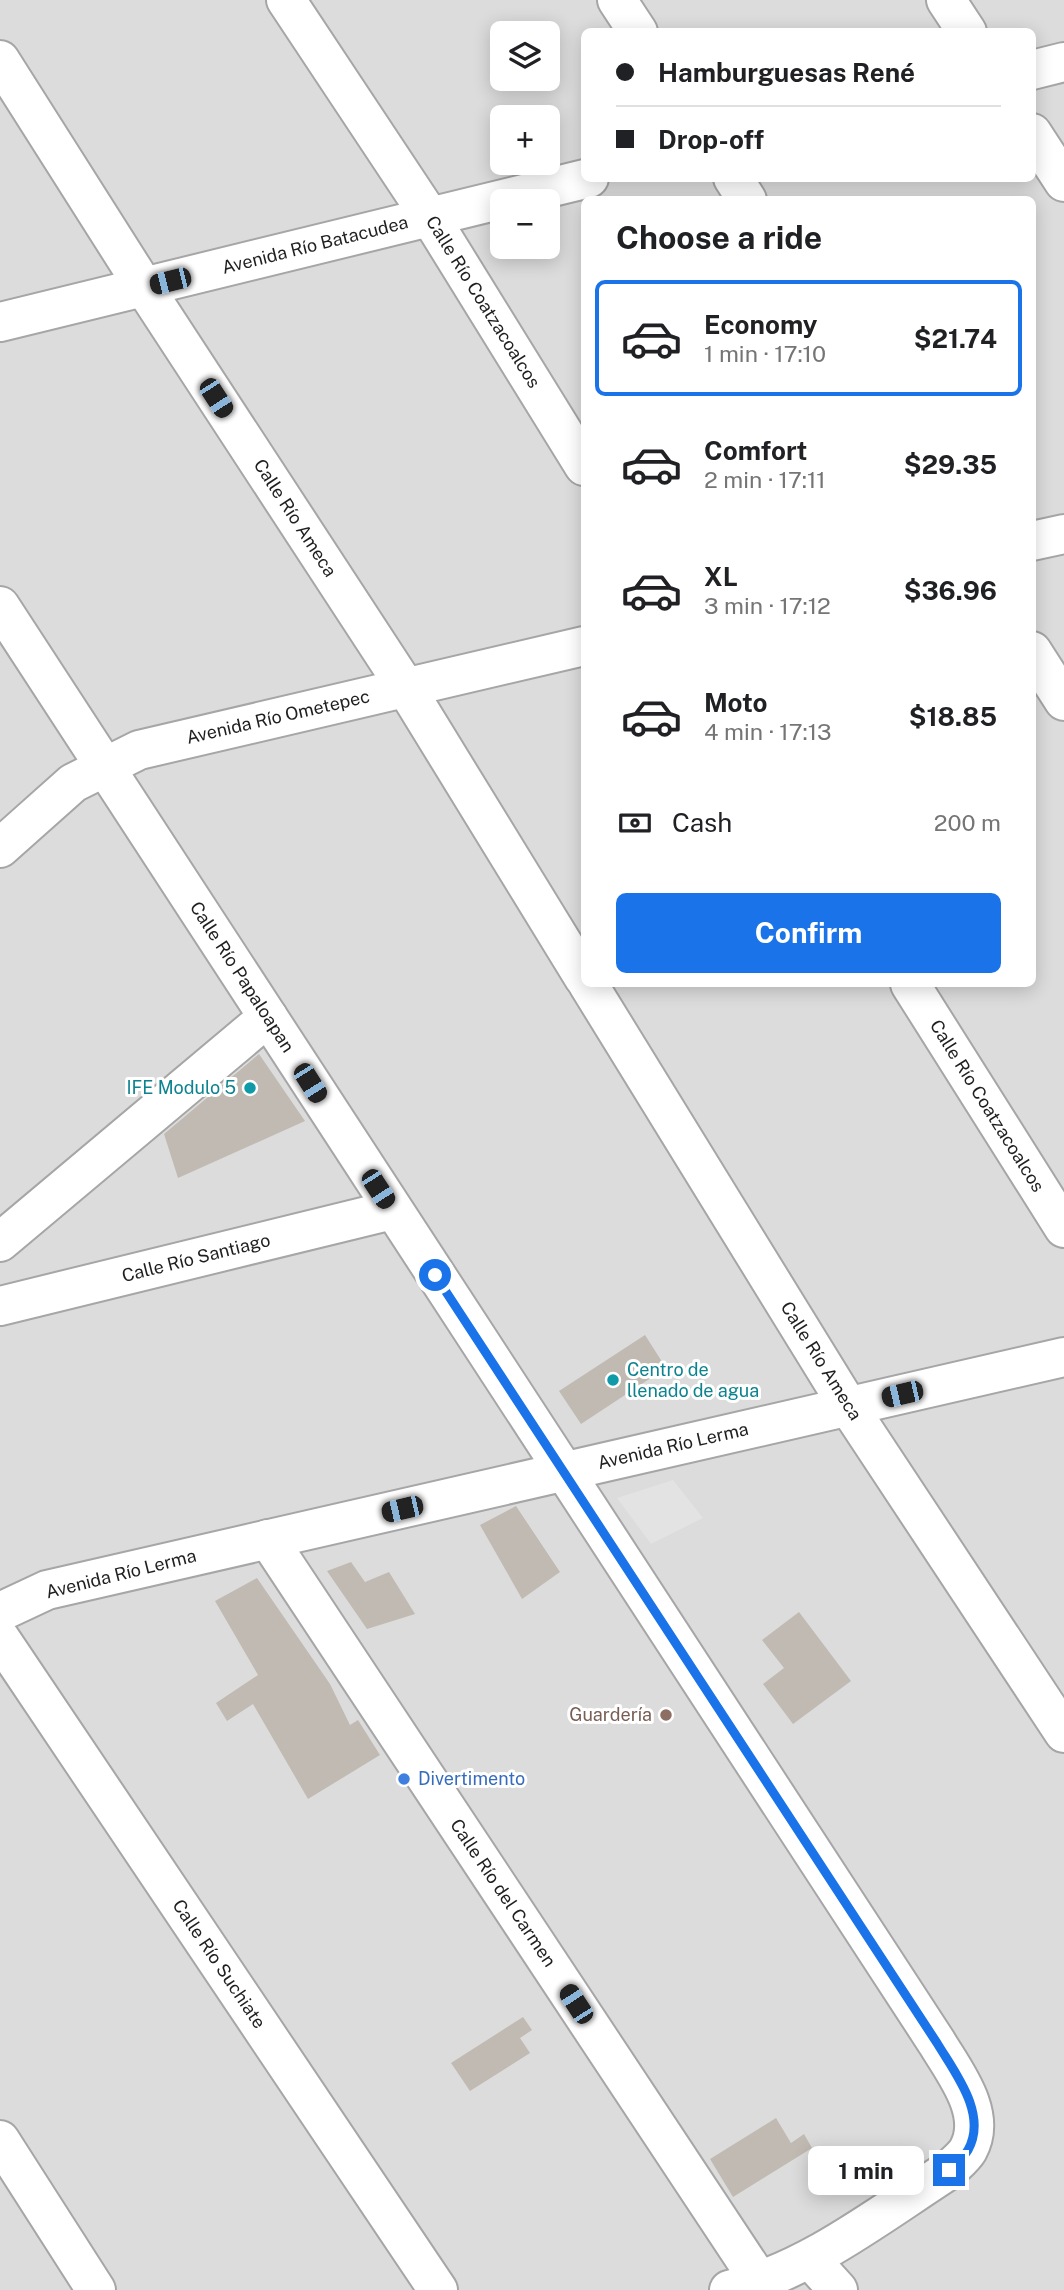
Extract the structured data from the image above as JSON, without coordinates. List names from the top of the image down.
{
  "streets": {
    "street": [
      "Avenida Río Batacudea",
      "Calle Río Coatzacoalcos",
      "Calle Río Ameca",
      "Avenida Río Ometepec",
      "Calle Río Papaloapan",
      "Calle Río Santiago",
      "Avenida Río Lerma",
      "Calle Río del Carmen",
      "Calle Río Suchiate"
    ]
  },
  "crossings": [
    ["Avenida Río Batacudea", "Calle Río Coatzacoalcos"],
    ["Avenida Río Batacudea", "Calle Río Ameca"],
    ["Calle Río Ameca", "Avenida Río Ometepec"],
    ["Calle Río Ameca", "Avenida Río Lerma"],
    ["Avenida Río Ometepec", "Calle Río Papaloapan"],
    ["Calle Río Papaloapan", "Calle Río Santiago"],
    ["Calle Río Papaloapan", "Avenida Río Lerma"],
    ["Avenida Río Lerma", "Calle Río del Carmen"]
  ],
  "places": [
    "IFE Modulo 5",
    "Centro de llenado de agua",
    "Guardería",
    "Divertimento"
  ],
  "page": {
    "map_buttons": ["+", "−"],
    "banner": ["Hamburguesas René", "Drop-off"],
    "heading": "Choose a ride",
    "list": [
      {
        "name": "Economy",
        "note": "1 min · 17:10",
        "value": "$21.74"
      },
      {
        "name": "Comfort",
        "note": "2 min · 17:11",
        "value": "$29.35"
      },
      {
        "name": "XL",
        "note": "3 min · 17:12",
        "value": "$36.96"
      },
      {
        "name": "Moto",
        "note": "4 min · 17:13",
        "value": "$18.85"
      }
    ],
    "pay": ["Cash", "200 m"],
    "buttons": "Confirm",
    "bubble": "1 min"
  }
}
